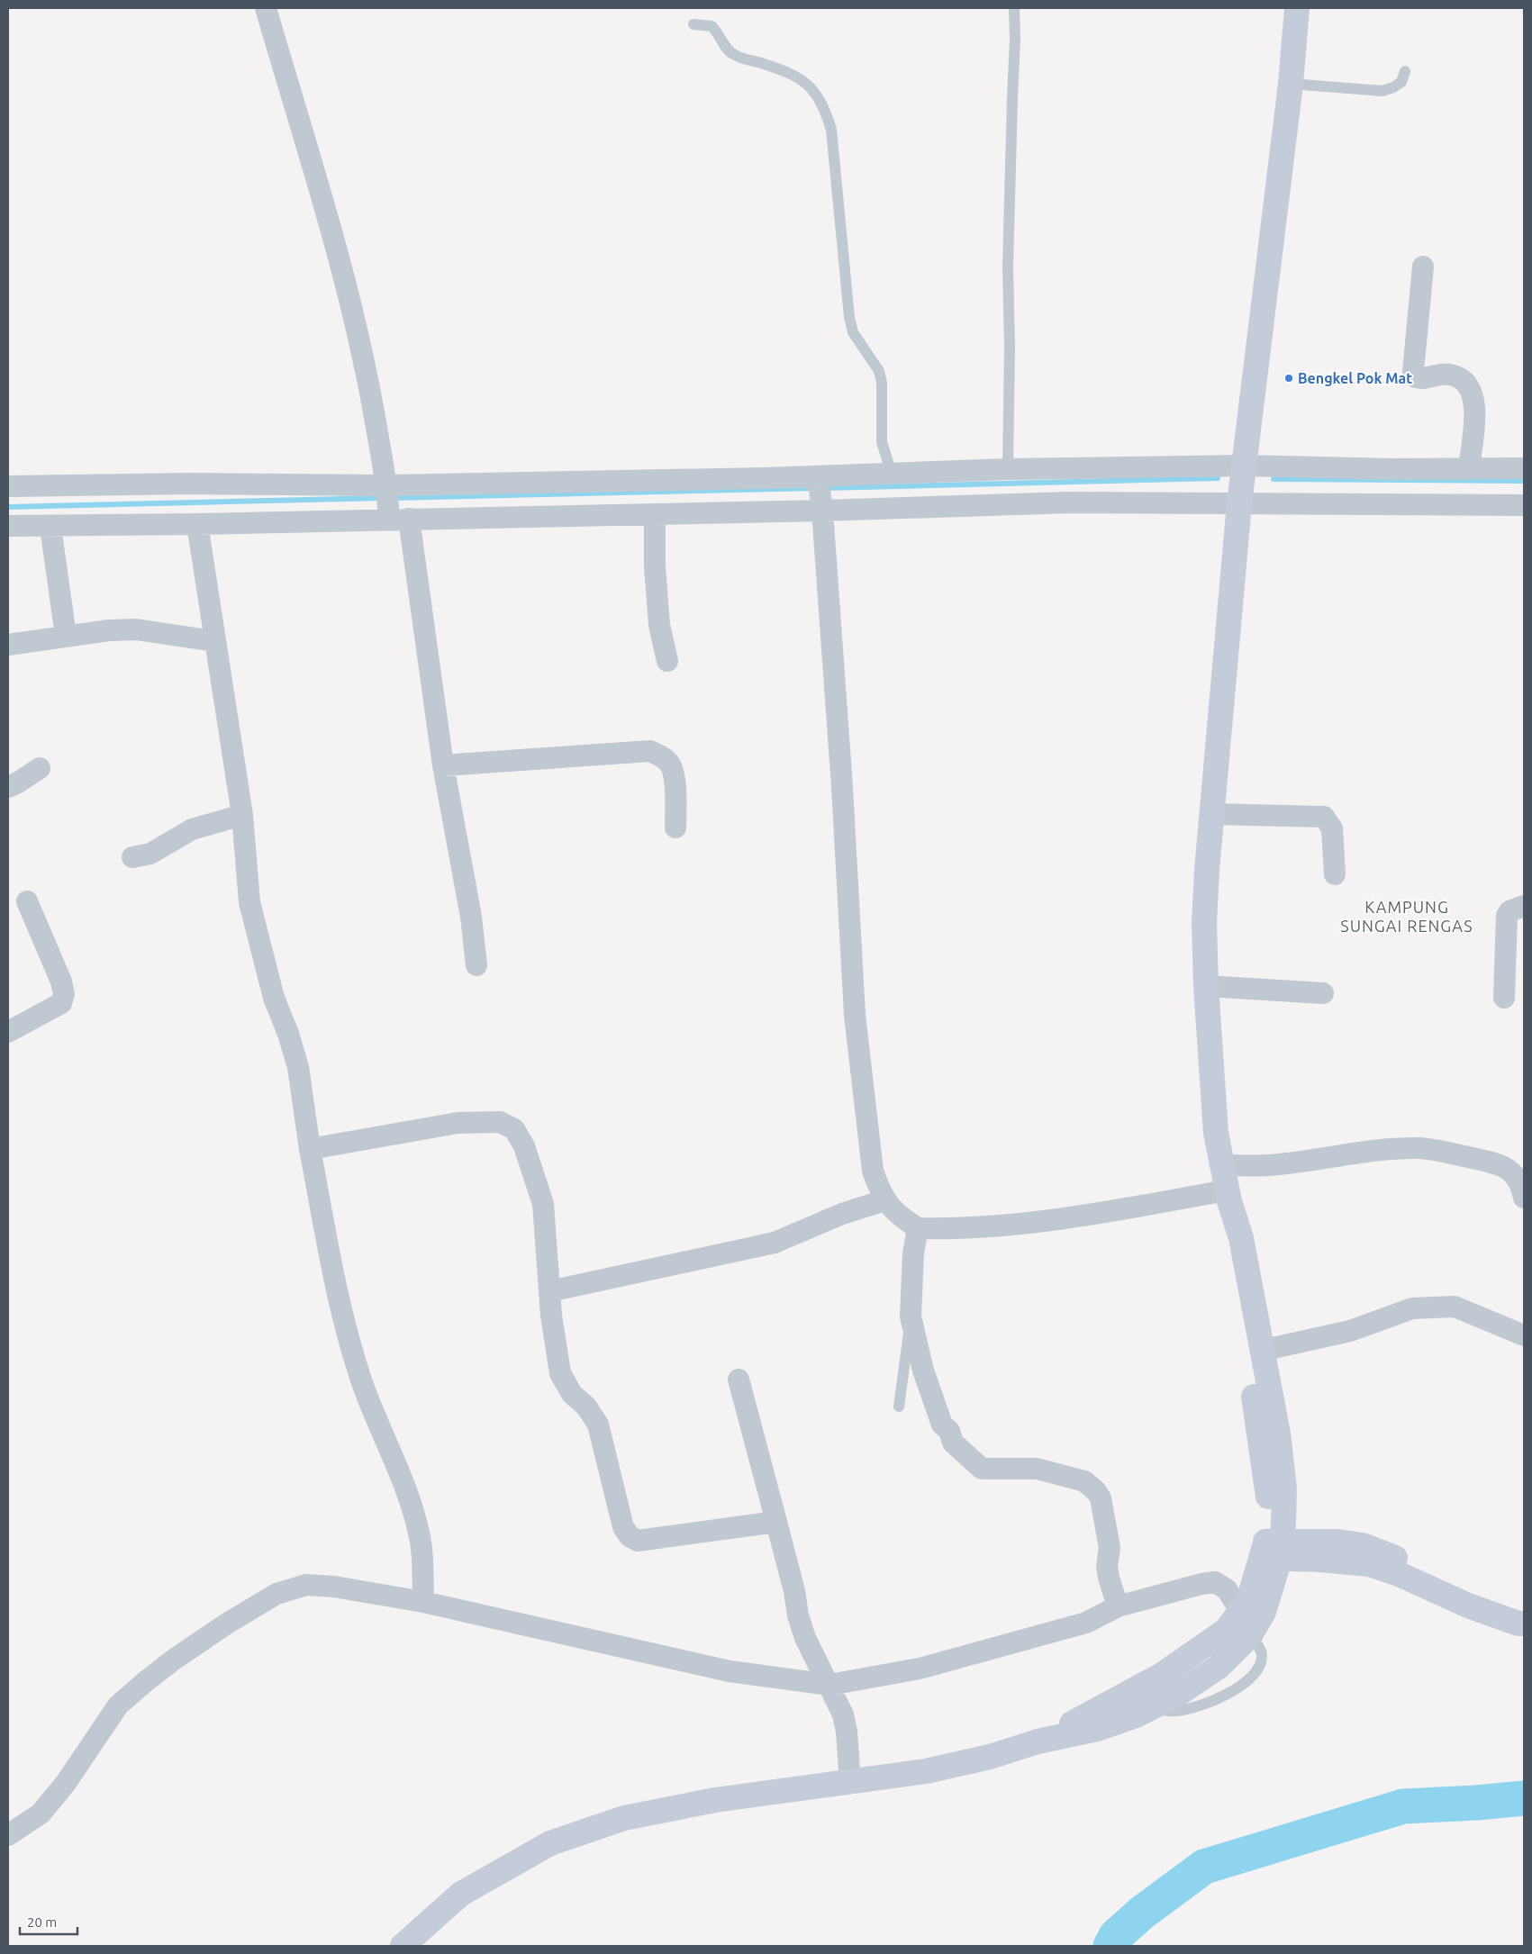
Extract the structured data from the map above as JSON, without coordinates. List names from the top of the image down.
{
  "districts": ["KAMPUNG SUNGAI RENGAS"],
  "places": ["Bengkel Pok Mat"],
  "scale_bar": "20 m"
}
